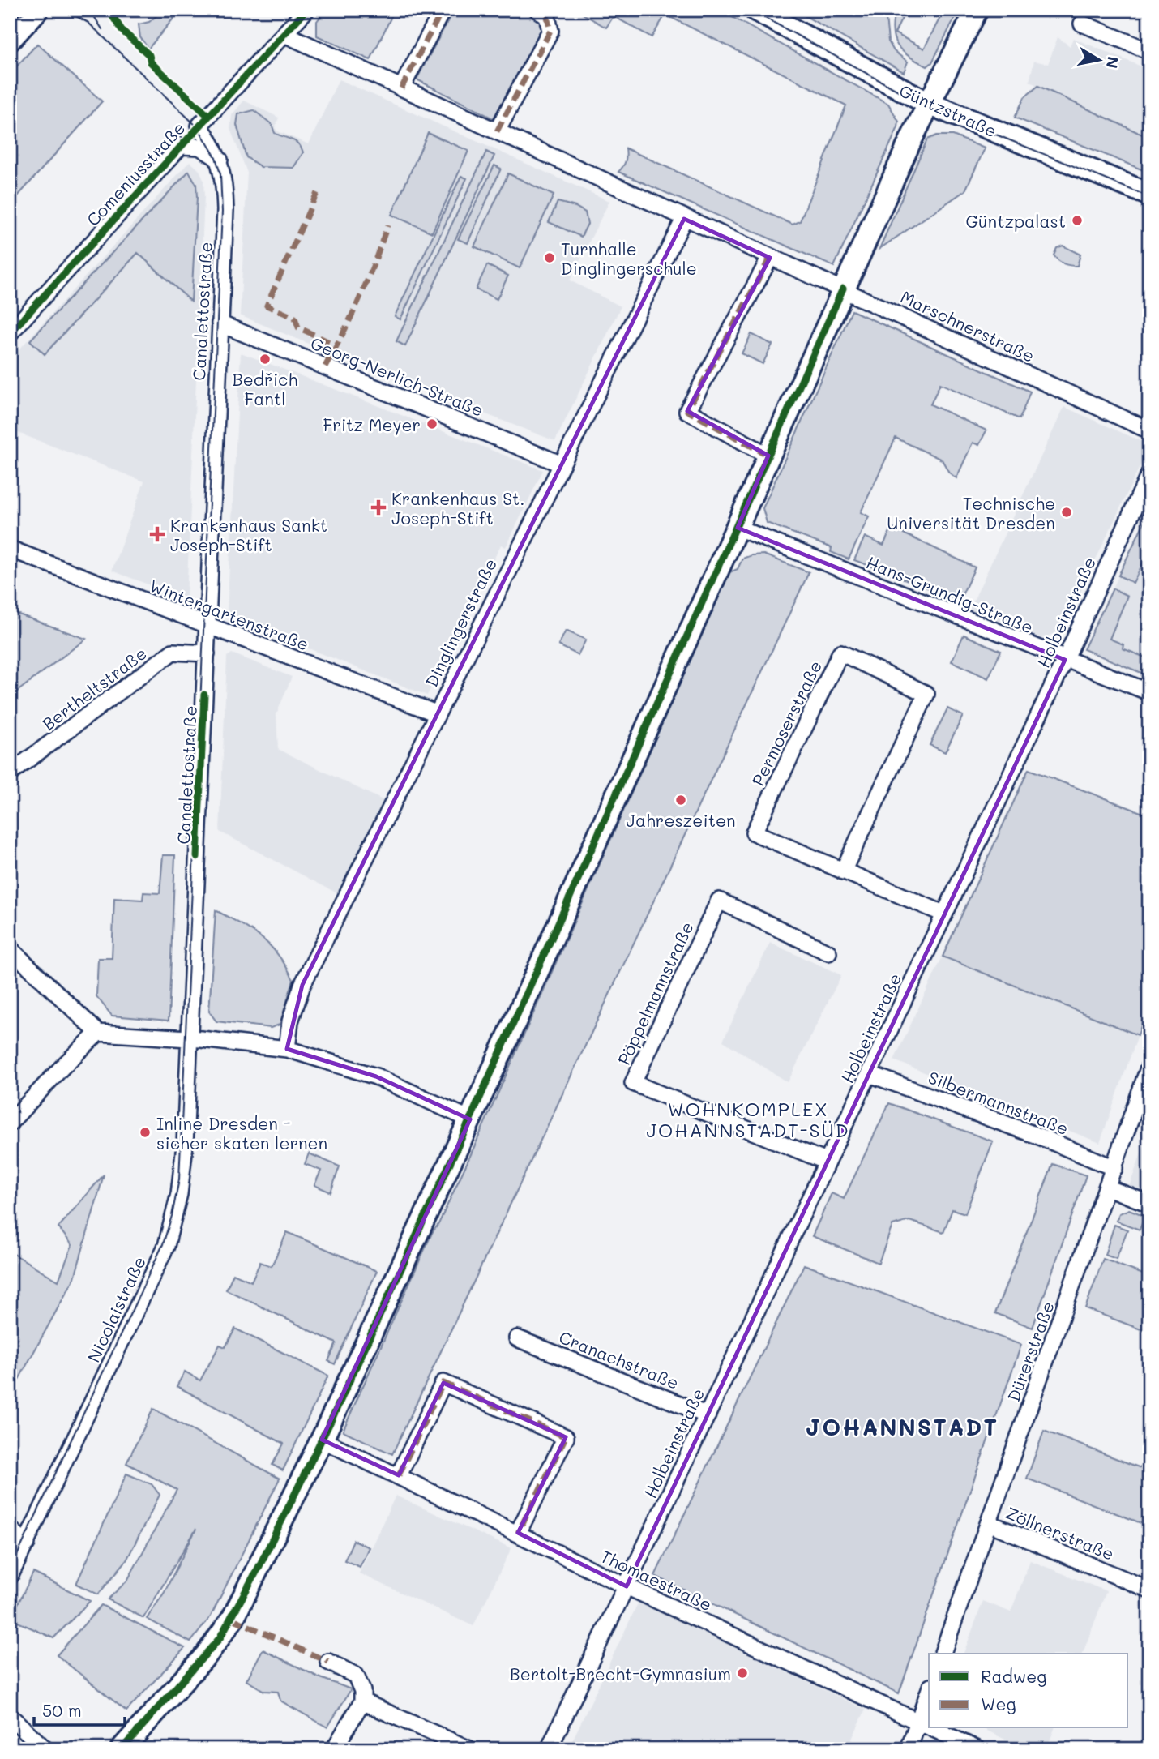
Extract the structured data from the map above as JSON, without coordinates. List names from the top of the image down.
{
  "streets": {
    "main road": ["Güntzstraße"],
    "street": [
      "Comeniusstraße",
      "Canalettostraße",
      "Marschnerstraße",
      "Georg-Nerlich-Straße",
      "Hans-Grundig-Straße",
      "Holbeinstraße",
      "Wintergartenstraße",
      "Dinglingerstraße",
      "Bertheltstraße",
      "Permoserstraße",
      "Pöppelmannstraße",
      "Silbermannstraße",
      "Nicolaistraße",
      "Dürerstraße",
      "Cranachstraße",
      "Zöllnerstraße",
      "Thomaestraße"
    ]
  },
  "crossings": [
    ["Comeniusstraße", "Canalettostraße"],
    ["Comeniusstraße", "Marschnerstraße"],
    ["Canalettostraße", "Georg-Nerlich-Straße"],
    ["Canalettostraße", "Wintergartenstraße"],
    ["Canalettostraße", "Bertheltstraße"],
    ["Canalettostraße", "Nicolaistraße"],
    ["Marschnerstraße", "Dinglingerstraße"],
    ["Georg-Nerlich-Straße", "Dinglingerstraße"],
    ["Hans-Grundig-Straße", "Holbeinstraße"],
    ["Holbeinstraße", "Permoserstraße"],
    ["Holbeinstraße", "Pöppelmannstraße"],
    ["Holbeinstraße", "Silbermannstraße"],
    ["Holbeinstraße", "Cranachstraße"],
    ["Holbeinstraße", "Thomaestraße"],
    ["Wintergartenstraße", "Dinglingerstraße"],
    ["Silbermannstraße", "Dürerstraße"],
    ["Dürerstraße", "Zöllnerstraße"]
  ],
  "districts": ["WOHNKOMPLEX JOHANNSTADT-SÜD", "JOHANNSTADT"],
  "places": {
    "other": [
      "Güntzpalast",
      "Turnhalle Dinglingerschule",
      "Bedřich Fantl",
      "Fritz Meyer",
      "Technische Universität Dresden",
      "Jahreszeiten",
      "Inline Dresden - sicher skaten lernen",
      "Bertolt-Brecht-Gymnasium"
    ],
    "health": ["Krankenhaus St. Joseph-Stift", "Krankenhaus Sankt Joseph-Stift"]
  },
  "legend": ["Radweg", "Weg"],
  "scale_bar": "50 m",
  "north": "right"
}
